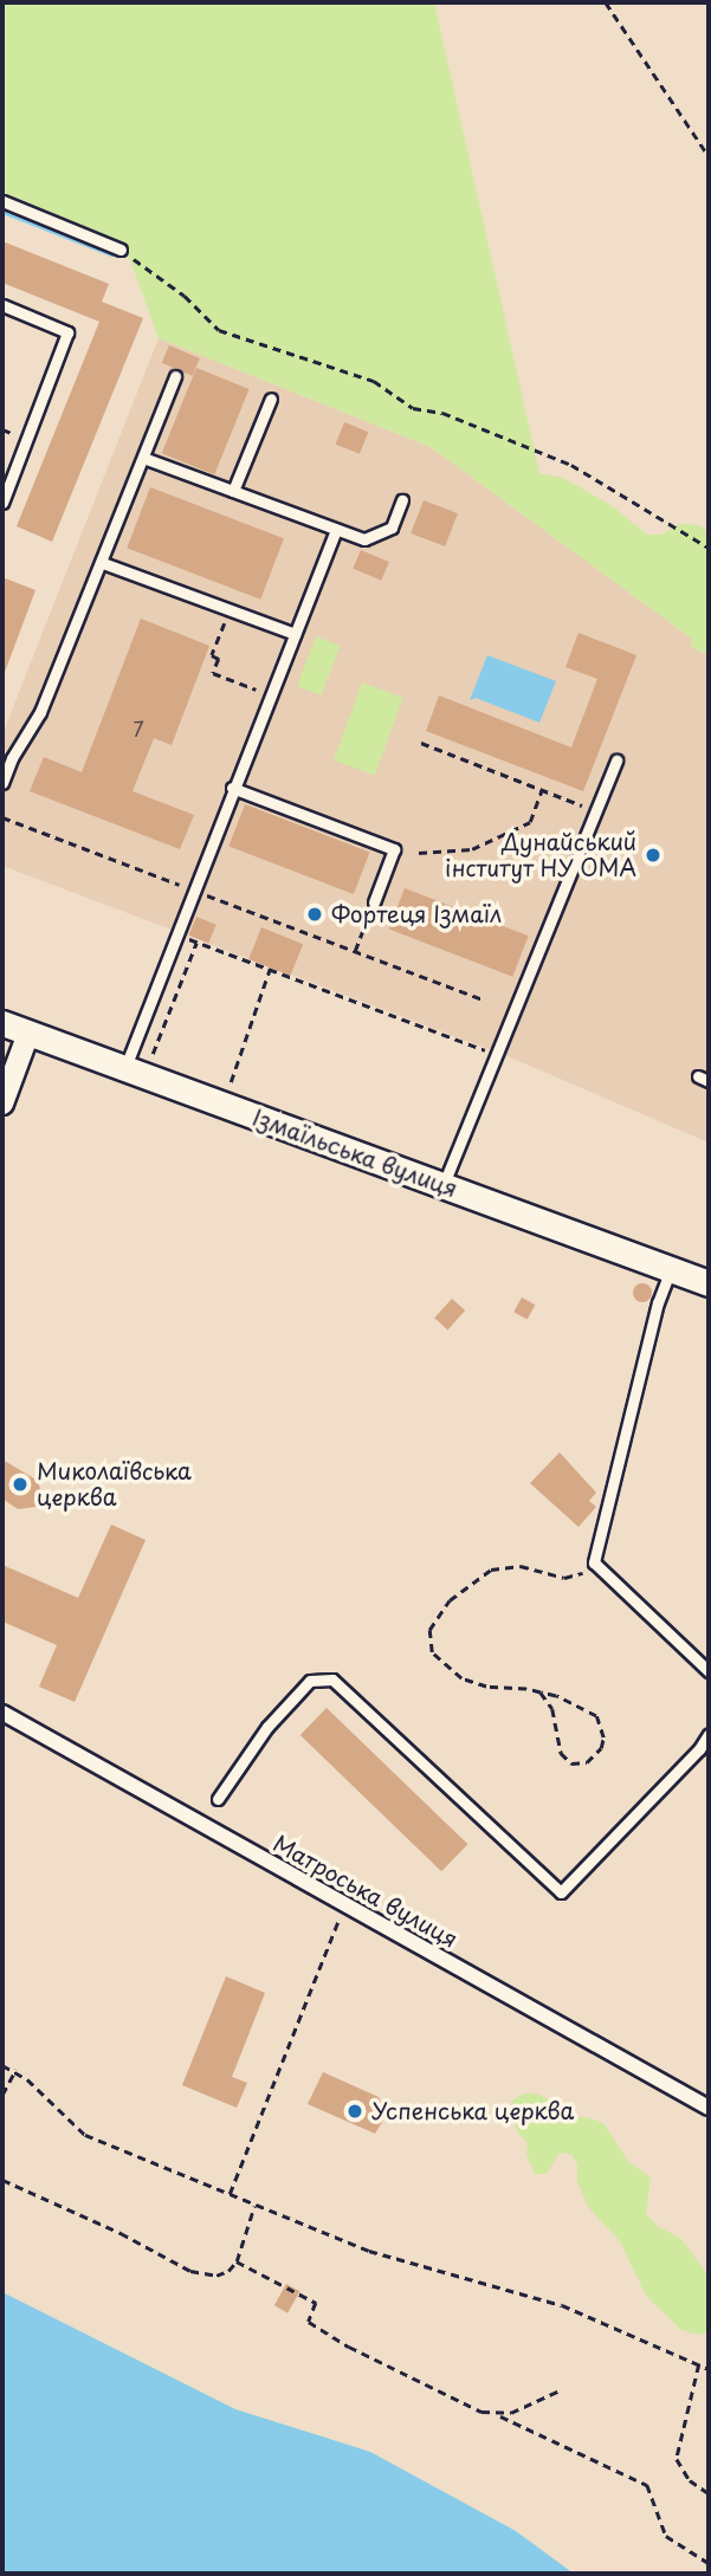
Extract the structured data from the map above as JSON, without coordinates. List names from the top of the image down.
{
  "streets": {
    "street": ["Ізмаїльська вулиця", "Матроська вулиця"]
  },
  "places": [
    "Дунайський інститут НУ ОМА",
    "Фортеця Ізмаїл",
    "Миколаївська церква",
    "Успенська церква"
  ],
  "house_numbers": ["7"]
}
